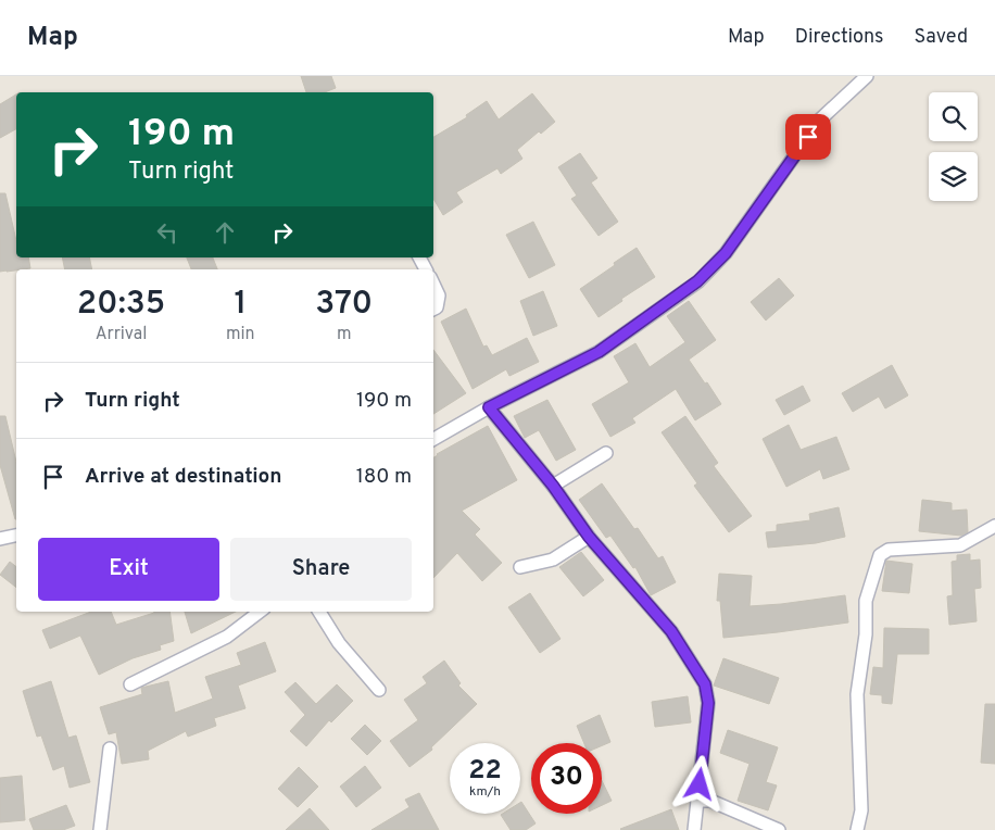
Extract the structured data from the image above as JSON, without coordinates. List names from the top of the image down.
{
  "page": {
    "header": "Map",
    "nav": ["Map", "Directions", "Saved"],
    "turn": ["190 m", "Turn right"],
    "eta": [
      "20:35",
      "Arrival",
      "1",
      "min",
      "370",
      "m"
    ],
    "list": [
      {
        "name": "Turn right",
        "value": "190 m"
      },
      {
        "name": "Arrive at destination",
        "value": "180 m"
      }
    ],
    "buttons": ["Exit", "Share"],
    "speed": "22 km/h",
    "limit": "30"
  }
}
